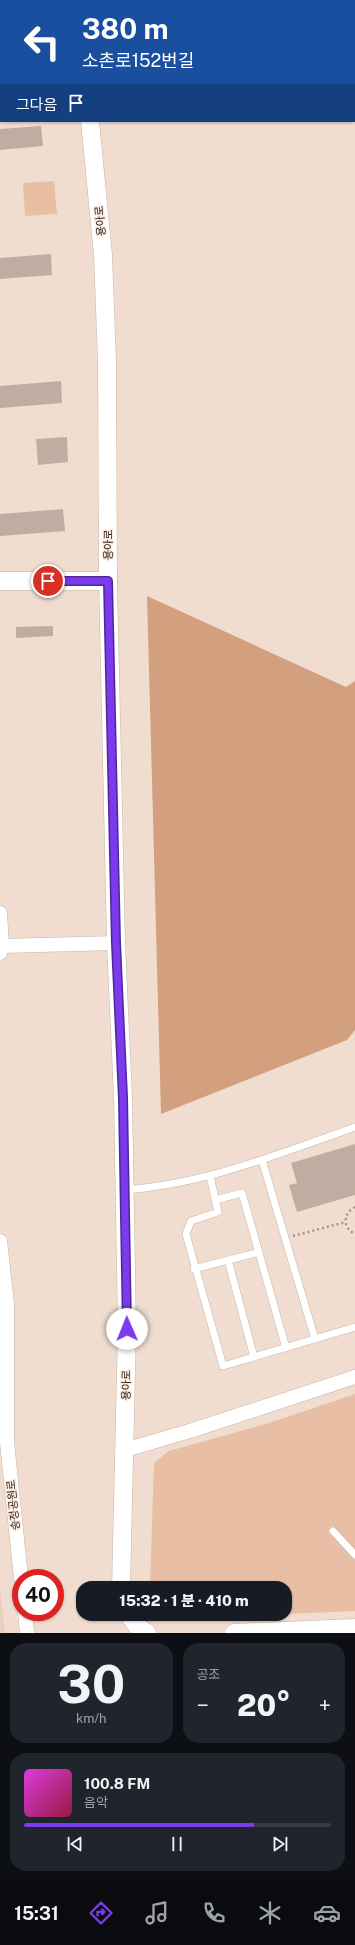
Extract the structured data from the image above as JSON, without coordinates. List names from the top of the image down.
{
  "streets": {
    "street": ["용아로", "송정공원로"]
  },
  "page": {
    "turn": ["380 m", "소촌로152번길"],
    "then": "그다음",
    "limit": "40",
    "trip": "15:32 · 1 분 · 410 m",
    "tile": [
      ["30", "km/h"],
      "공조"
    ],
    "heat": ["−", "20°", "+"],
    "song": ["100.8 FM", "음악"],
    "tabs": "15:31"
  }
}
